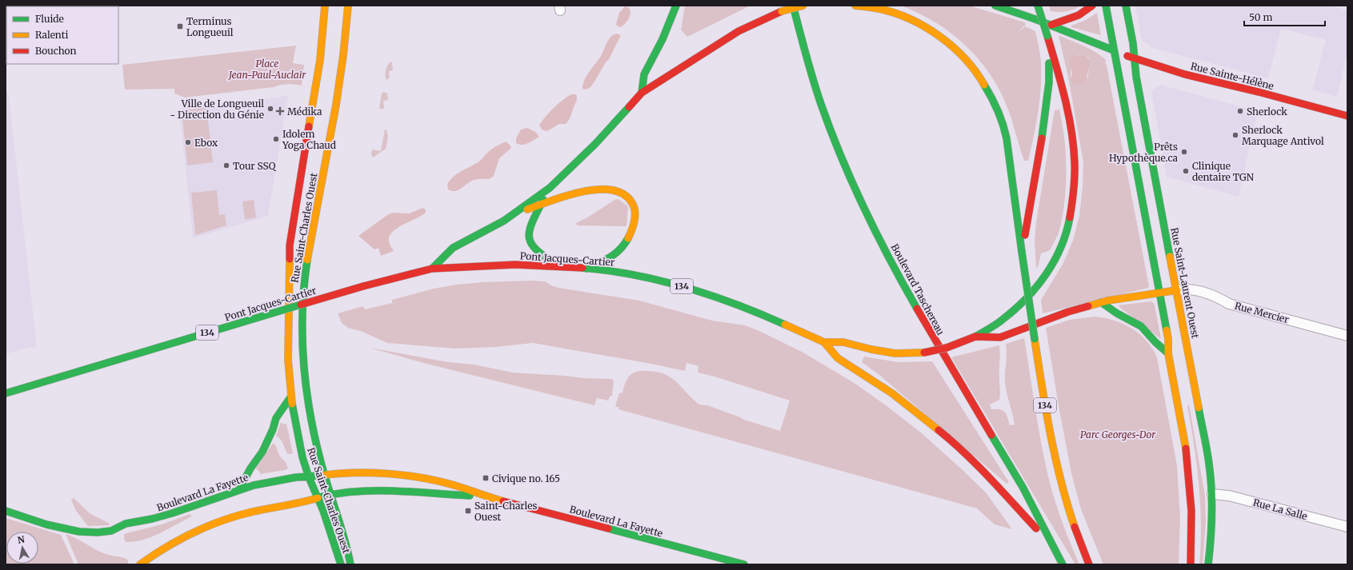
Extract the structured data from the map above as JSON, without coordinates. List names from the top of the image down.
{
  "streets": {
    "main road": [
      "Rue Sainte-Hélène",
      "Rue Saint-Charles Ouest",
      "Pont Jacques-Cartier",
      "Rue Saint-Laurent Ouest",
      "134",
      "Boulevard Taschereau",
      "Boulevard La Fayette"
    ],
    "street": ["Rue Mercier", "Rue La Salle"]
  },
  "crossings": [
    ["Rue Sainte-Hélène", "Rue Saint-Laurent Ouest"],
    ["Rue Saint-Charles Ouest", "Boulevard La Fayette"],
    ["Rue Saint-Laurent Ouest", "Rue Mercier"],
    ["Rue Saint-Laurent Ouest", "Rue La Salle"]
  ],
  "parks": ["Place Jean-Paul-Auclair", "Parc Georges-Dor"],
  "places": {
    "transit": ["Terminus Longueuil", "Civique no. 165", "Saint-Charles Ouest"],
    "other": [
      "Ville de Longueuil - Direction du Génie",
      "Sherlock",
      "Sherlock Marquage Antivol",
      "Idolem Yoga Chaud",
      "Ebox",
      "Prêts Hypothèque.ca",
      "Tour SSQ",
      "Clinique dentaire TGN"
    ],
    "health": ["Médika"]
  },
  "legend": ["Fluide", "Ralenti", "Bouchon"],
  "scale_bar": "50 m",
  "north": "top"
}
